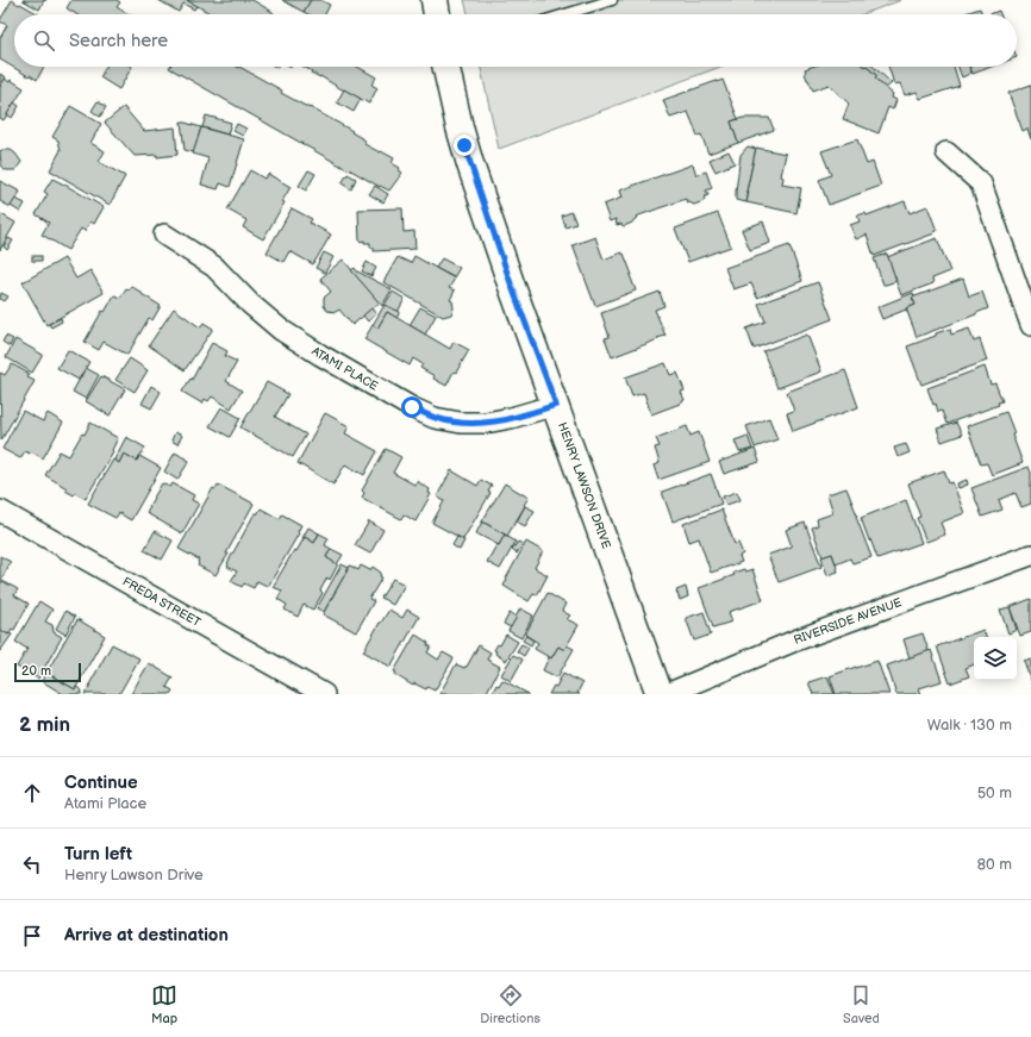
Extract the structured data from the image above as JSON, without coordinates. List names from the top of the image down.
{
  "streets": {
    "main road": ["HENRY LAWSON DRIVE"],
    "street": ["ATAMI PLACE", "FREDA STREET", "RIVERSIDE AVENUE"]
  },
  "crossings": [
    ["ATAMI PLACE", "HENRY LAWSON DRIVE"]
  ],
  "scale_bar": "20 m",
  "page": {
    "search": "Search here",
    "scale": "20 m",
    "heading": ["2 min", "Walk · 130 m"],
    "list": [
      ["Continue", "Atami Place", "50 m"],
      ["Turn left", "Henry Lawson Drive", "80 m"],
      "Arrive at destination"
    ],
    "nav": ["Map", "Directions", "Saved"]
  }
}
